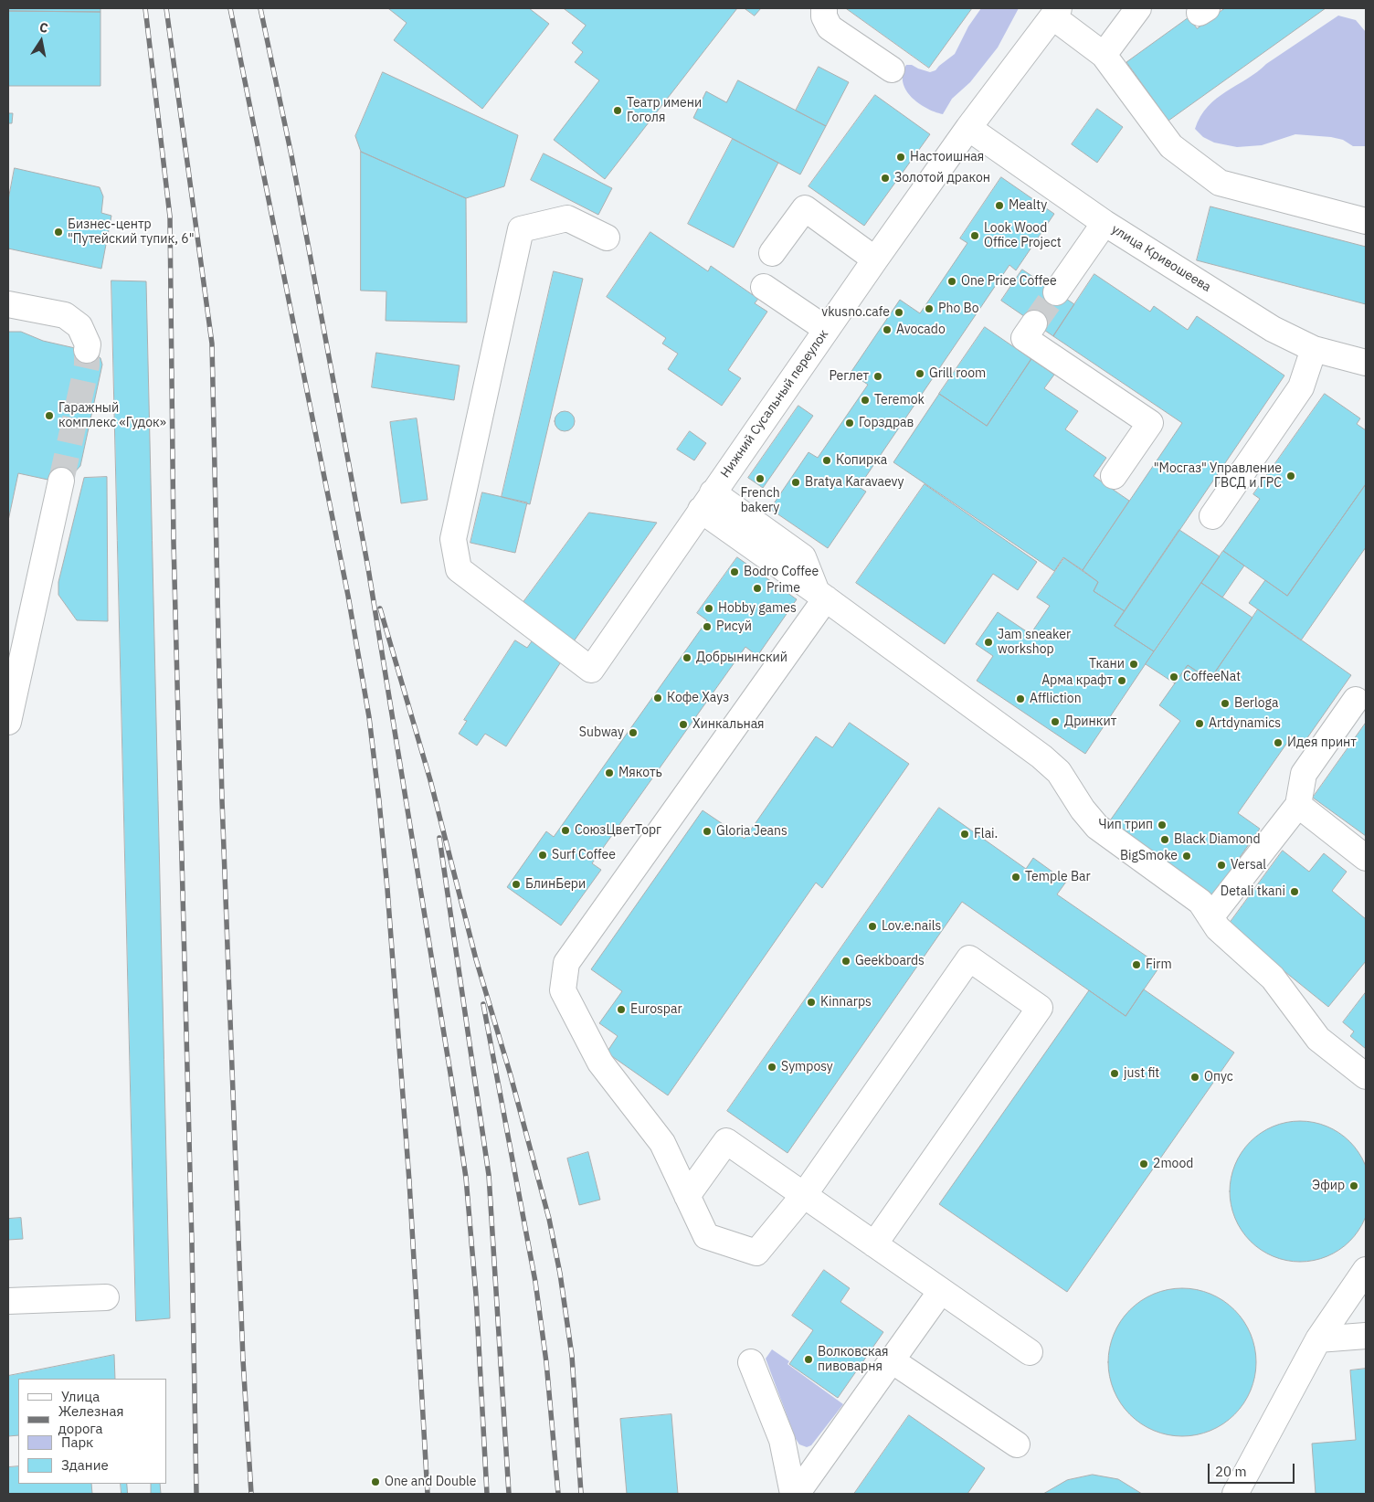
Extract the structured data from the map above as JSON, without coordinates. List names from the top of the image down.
{
  "streets": {
    "street": ["улица Кривошеева", "Нижний Сусальный переулок"]
  },
  "crossings": [
    ["улица Кривошеева", "Нижний Сусальный переулок"]
  ],
  "places": [
    "Театр имени Гоголя",
    "Настоишная",
    "Золотой дракон",
    "Mealty",
    "Бизнес-центр \"Путейский тупик, 6\"",
    "Look Wood Office Project",
    "One Price Coffee",
    "Pho Bo",
    "vkusno.cafe",
    "Avocado",
    "Grill room",
    "Реглет",
    "Teremok",
    "Гаражный комплекс «Гудок»",
    "Горздрав",
    "Копирка",
    "\"Мосгаз\" Управление ГВСД и ГРС",
    "French bakery",
    "Bratya Karavaevy",
    "Bodro Coffee",
    "Prime",
    "Hobby games",
    "Рисуй",
    "Jam sneaker workshop",
    "Добрынинский",
    "Ткани",
    "CoffeeNat",
    "Арма крафт",
    "Кофе Хауз",
    "Affliction",
    "Berloga",
    "Дринкит",
    "Artdynamics",
    "Хинкальная",
    "Subway",
    "Идея принт",
    "Мякоть",
    "Чип трип",
    "СоюзЦветТорг",
    "Gloria Jeans",
    "Flai.",
    "Black Diamond",
    "Surf Coffee",
    "BigSmoke",
    "Versal",
    "Temple Bar",
    "БлинБери",
    "Detali tkani",
    "Lov.e.nails",
    "Geekboards",
    "Firm",
    "Kinnarps",
    "Eurospar",
    "Symposy",
    "just fit",
    "Опус",
    "2mood",
    "Эфир",
    "Волковская пивоварня",
    "One and Double"
  ],
  "legend": [
    "Улица",
    "Железная дорога",
    "Парк",
    "Здание"
  ],
  "scale_bar": "20 m",
  "north": "top"
}
